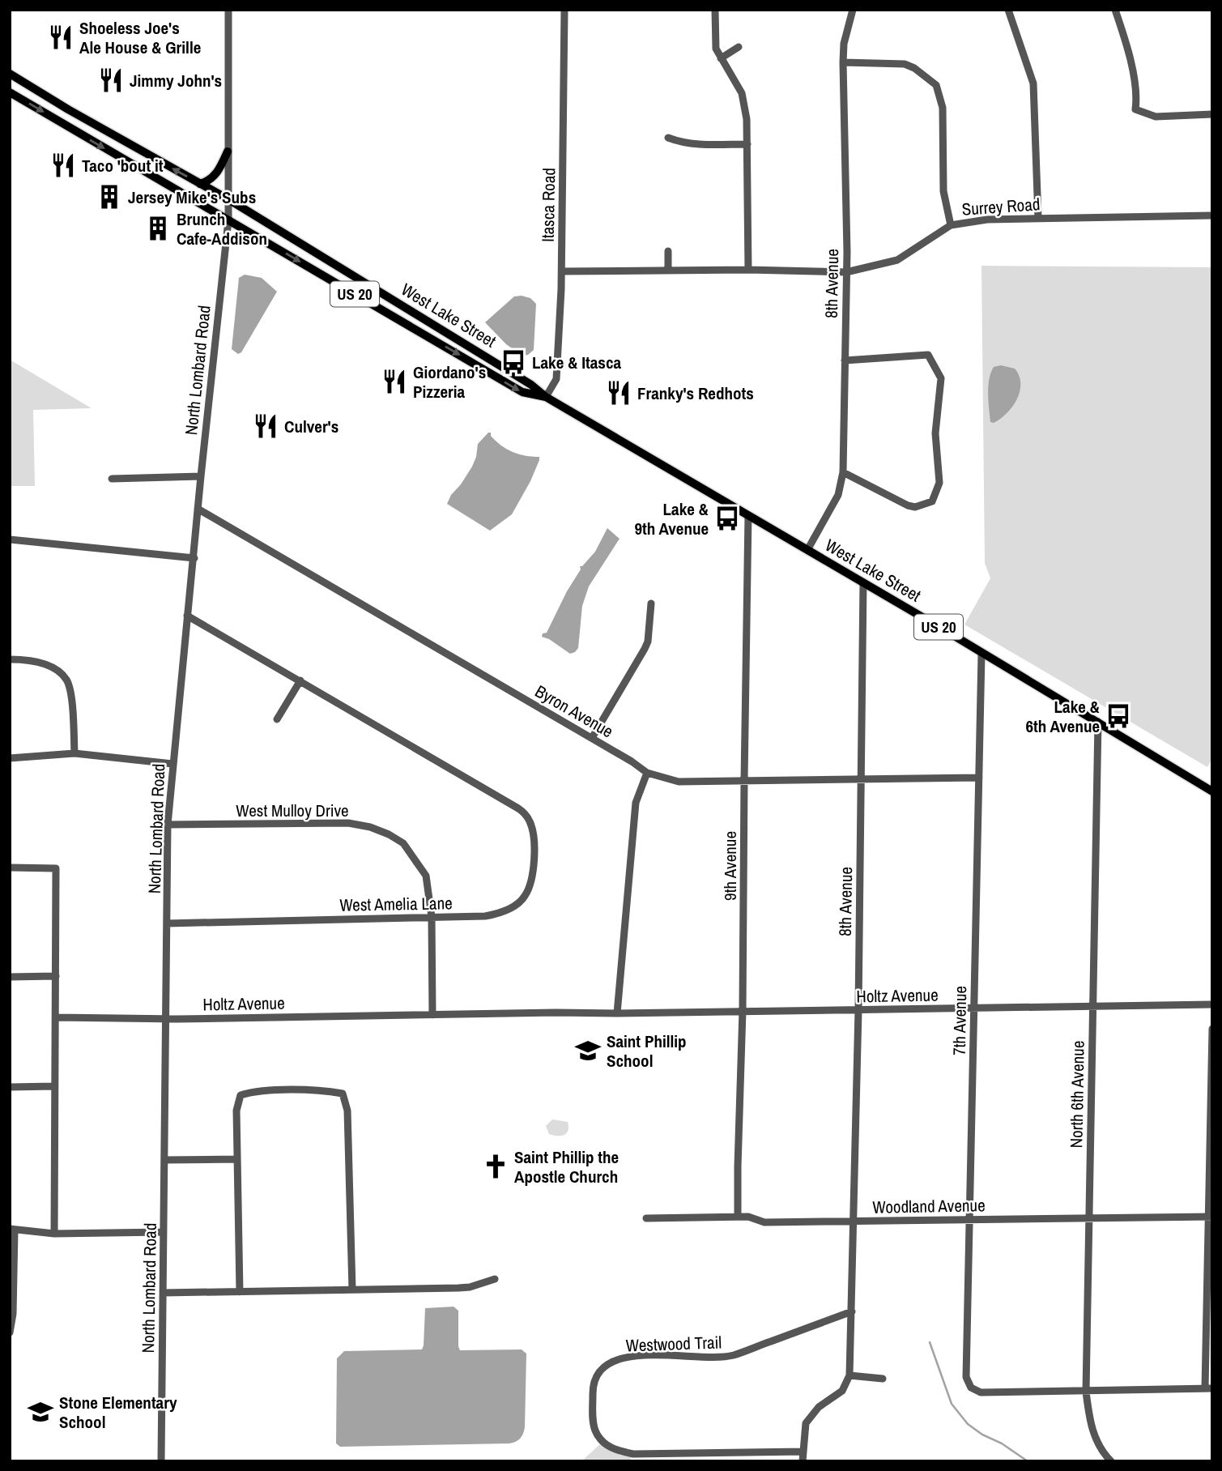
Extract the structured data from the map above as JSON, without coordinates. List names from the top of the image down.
{
  "streets": {
    "main road": ["US 20", "West Lake Street"],
    "street": [
      "Itasca Road",
      "Surrey Road",
      "8th Avenue",
      "North Lombard Road",
      "Byron Avenue",
      "West Mulloy Drive",
      "9th Avenue",
      "West Amelia Lane",
      "Holtz Avenue",
      "7th Avenue",
      "North 6th Avenue",
      "Woodland Avenue",
      "Westwood Trail"
    ]
  },
  "crossings": [
    ["Itasca Road", "Surrey Road"],
    ["Itasca Road", "West Lake Street"],
    ["Surrey Road", "8th Avenue"],
    ["8th Avenue", "West Lake Street"],
    ["8th Avenue", "Byron Avenue"],
    ["8th Avenue", "Holtz Avenue"],
    ["8th Avenue", "Woodland Avenue"],
    ["8th Avenue", "Westwood Trail"],
    ["West Lake Street", "North Lombard Road"],
    ["West Lake Street", "9th Avenue"],
    ["West Lake Street", "7th Avenue"],
    ["West Lake Street", "North 6th Avenue"],
    ["North Lombard Road", "Byron Avenue"],
    ["North Lombard Road", "West Mulloy Drive"],
    ["North Lombard Road", "West Amelia Lane"],
    ["North Lombard Road", "Holtz Avenue"],
    ["Byron Avenue", "9th Avenue"],
    ["Byron Avenue", "7th Avenue"],
    ["West Mulloy Drive", "West Amelia Lane"],
    ["West Mulloy Drive", "Holtz Avenue"],
    ["9th Avenue", "Holtz Avenue"],
    ["9th Avenue", "Woodland Avenue"],
    ["Holtz Avenue", "7th Avenue"],
    ["Holtz Avenue", "North 6th Avenue"],
    ["7th Avenue", "North 6th Avenue"],
    ["7th Avenue", "Woodland Avenue"],
    ["North 6th Avenue", "Woodland Avenue"]
  ],
  "places": {
    "restaurant": [
      "Shoeless Joe's Ale House & Grille",
      "Jimmy John's",
      "Taco 'bout it",
      "Giordano's Pizzeria",
      "Franky's Redhots",
      "Culver's"
    ],
    "building": ["Jersey Mike's Subs", "Brunch Cafe-Addison"],
    "bus stop": ["Lake & Itasca", "Lake & 9th Avenue", "Lake & 6th Avenue"],
    "school or university": ["Saint Phillip School", "Stone Elementary School"],
    "church": ["Saint Phillip the Apostle Church"]
  }
}
